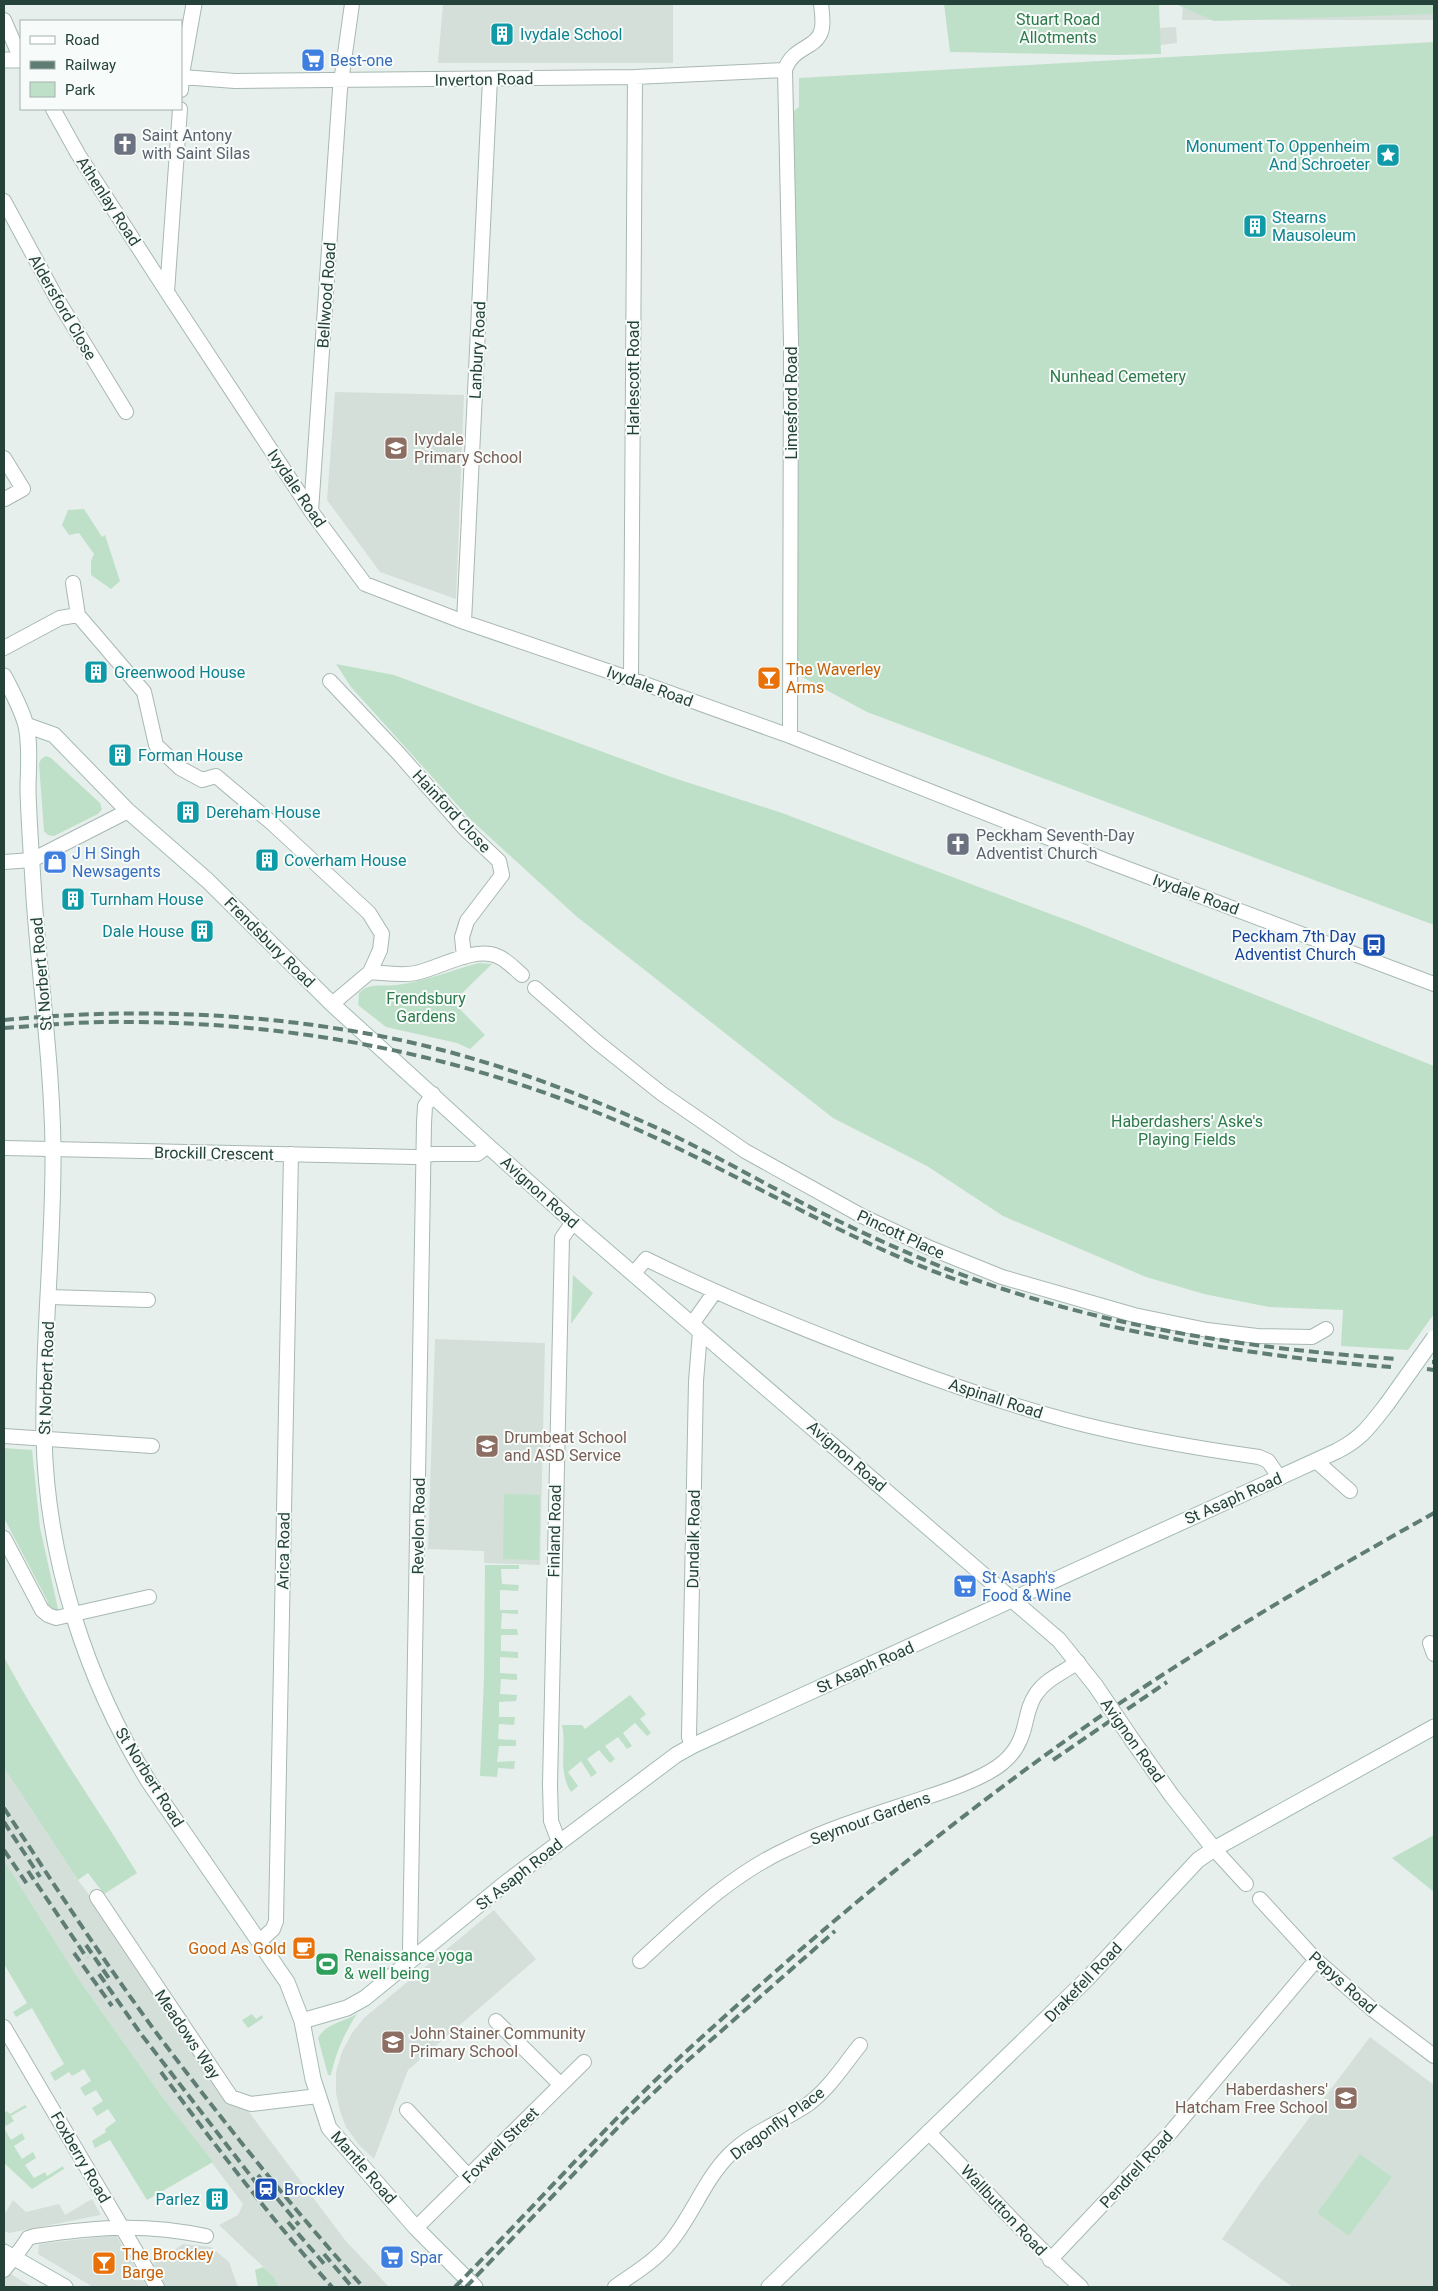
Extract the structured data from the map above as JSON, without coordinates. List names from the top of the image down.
{
  "streets": {
    "street": [
      "Inverton Road",
      "Athenlay Road",
      "Bellwood Road",
      "Aldersford Close",
      "Lanbury Road",
      "Harlescott Road",
      "Limesford Road",
      "Ivydale Road",
      "Hainford Close",
      "Frendsbury Road",
      "St Norbert Road",
      "Brockill Crescent",
      "Avignon Road",
      "Pincott Place",
      "Aspinall Road",
      "St Asaph Road",
      "Revelon Road",
      "Finland Road",
      "Dundalk Road",
      "Arica Road",
      "Seymour Gardens",
      "Drakefell Road",
      "Pepys Road",
      "Meadows Way",
      "Dragonfly Place",
      "Foxwell Street",
      "Foxberry Road",
      "Mantle Road",
      "Pendrell Road",
      "Wallbutton Road"
    ]
  },
  "crossings": [
    ["Inverton Road", "Bellwood Road"],
    ["Inverton Road", "Lanbury Road"],
    ["Inverton Road", "Harlescott Road"],
    ["Inverton Road", "Limesford Road"],
    ["Athenlay Road", "Ivydale Road"],
    ["Bellwood Road", "Ivydale Road"],
    ["Lanbury Road", "Ivydale Road"],
    ["Harlescott Road", "Ivydale Road"],
    ["Limesford Road", "Ivydale Road"],
    ["Frendsbury Road", "St Norbert Road"],
    ["Frendsbury Road", "Avignon Road"],
    ["Frendsbury Road", "Revelon Road"],
    ["St Norbert Road", "Brockill Crescent"],
    ["St Norbert Road", "St Asaph Road"],
    ["St Norbert Road", "Arica Road"],
    ["St Norbert Road", "Mantle Road"],
    ["Brockill Crescent", "Avignon Road"],
    ["Brockill Crescent", "Revelon Road"],
    ["Brockill Crescent", "Arica Road"],
    ["Avignon Road", "Aspinall Road"],
    ["Avignon Road", "St Asaph Road"],
    ["Avignon Road", "Revelon Road"],
    ["Avignon Road", "Finland Road"],
    ["Avignon Road", "Dundalk Road"],
    ["Avignon Road", "Seymour Gardens"],
    ["Avignon Road", "Drakefell Road"],
    ["Aspinall Road", "St Asaph Road"],
    ["St Asaph Road", "Revelon Road"],
    ["St Asaph Road", "Finland Road"],
    ["St Asaph Road", "Dundalk Road"],
    ["St Asaph Road", "Mantle Road"],
    ["Drakefell Road", "Wallbutton Road"],
    ["Pepys Road", "Pendrell Road"],
    ["Meadows Way", "Mantle Road"],
    ["Foxwell Street", "Mantle Road"],
    ["Pendrell Road", "Wallbutton Road"]
  ],
  "parks": [
    "Stuart Road Allotments",
    "Nunhead Cemetery",
    "Frendsbury Gardens",
    "Haberdashers' Aske's Playing Fields"
  ],
  "places": {
    "building": [
      "Ivydale School",
      "Stearns Mausoleum",
      "Greenwood House",
      "Forman House",
      "Dereham House",
      "Coverham House",
      "Turnham House",
      "Dale House",
      "Parlez"
    ],
    "supermarket": ["Best-one", "St Asaph's Food & Wine", "Spar"],
    "church": ["Saint Antony with Saint Silas", "Peckham Seventh-Day Adventist Church"],
    "place": ["Monument To Oppenheim And Schroeter"],
    "school or university": [
      "Ivydale Primary School",
      "Drumbeat School and ASD Service",
      "John Stainer Community Primary School",
      "Haberdashers' Hatcham Free School"
    ],
    "bar": ["The Waverley Arms", "The Brockley Barge"],
    "shop": ["J H Singh Newsagents"],
    "bus stop": ["Peckham 7th Day Adventist Church"],
    "cafe": ["Good As Gold"],
    "sports": ["Renaissance yoga & well being"],
    "station": ["Brockley"]
  },
  "legend": ["Road", "Railway", "Park"]
}
